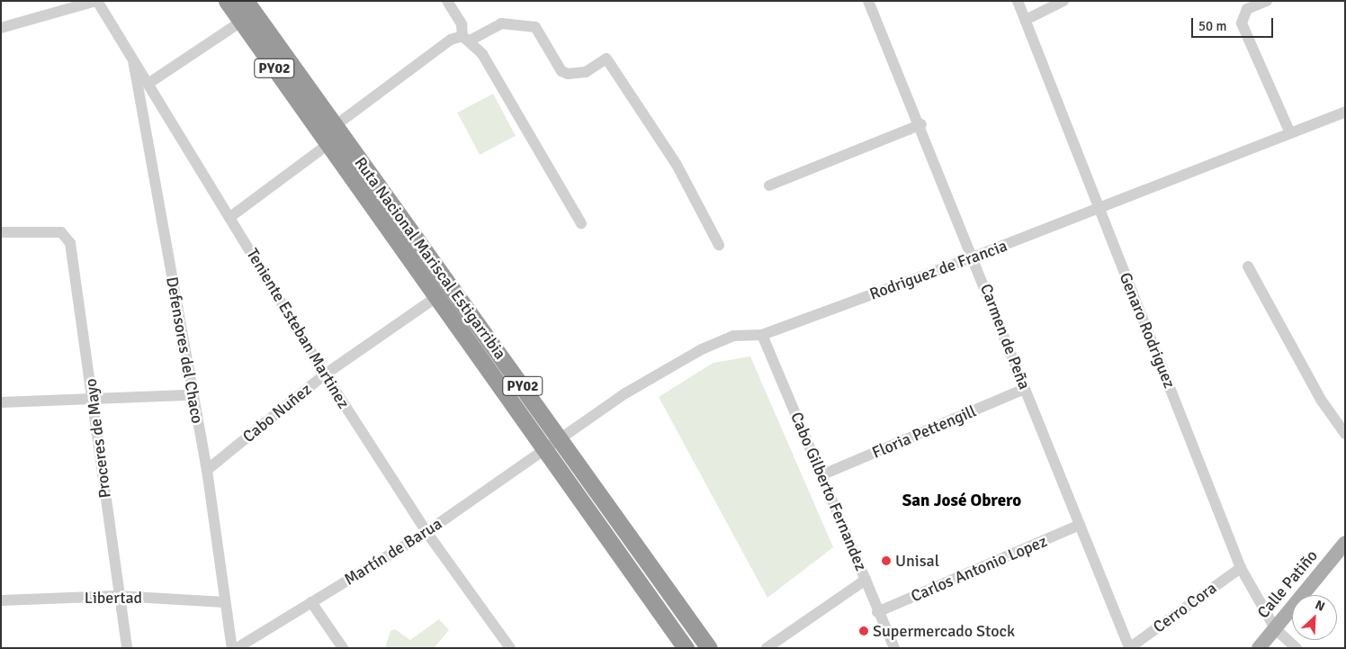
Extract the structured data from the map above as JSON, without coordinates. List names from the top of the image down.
{
  "streets": {
    "highway": ["PY02", "Ruta Nacional Mariscal Estigarribia"],
    "main road": ["Calle Patiño"],
    "street": [
      "Rodriguez de Francia",
      "Teniente Esteban Martinez",
      "Genaro Rodriguez",
      "Carmen de Peña",
      "Defensores del Chaco",
      "Cabo Nuñez",
      "Floria Pettengill",
      "Proceres de Mayo",
      "Cabo Gilberto Fernandez",
      "Martín de Barua",
      "Carlos Antonio Lopez",
      "Libertad",
      "Cerro Cora"
    ]
  },
  "crossings": [
    ["Ruta Nacional Mariscal Estigarribia", "Rodriguez de Francia"],
    ["Ruta Nacional Mariscal Estigarribia", "Cabo Nuñez"],
    ["Ruta Nacional Mariscal Estigarribia", "Martín de Barua"],
    ["Rodriguez de Francia", "Genaro Rodriguez"],
    ["Rodriguez de Francia", "Carmen de Peña"],
    ["Rodriguez de Francia", "Cabo Gilberto Fernandez"],
    ["Rodriguez de Francia", "Martín de Barua"],
    ["Teniente Esteban Martinez", "Defensores del Chaco"],
    ["Teniente Esteban Martinez", "Cabo Nuñez"],
    ["Teniente Esteban Martinez", "Martín de Barua"],
    ["Genaro Rodriguez", "Calle Patiño"],
    ["Genaro Rodriguez", "Cerro Cora"],
    ["Carmen de Peña", "Floria Pettengill"],
    ["Carmen de Peña", "Carlos Antonio Lopez"],
    ["Carmen de Peña", "Cerro Cora"],
    ["Defensores del Chaco", "Cabo Nuñez"],
    ["Defensores del Chaco", "Libertad"],
    ["Floria Pettengill", "Cabo Gilberto Fernandez"],
    ["Proceres de Mayo", "Libertad"],
    ["Cabo Gilberto Fernandez", "Carlos Antonio Lopez"]
  ],
  "districts": ["San José Obrero"],
  "places": ["Unisal", "Supermercado Stock"],
  "scale_bar": "50 m",
  "north": "top right"
}
